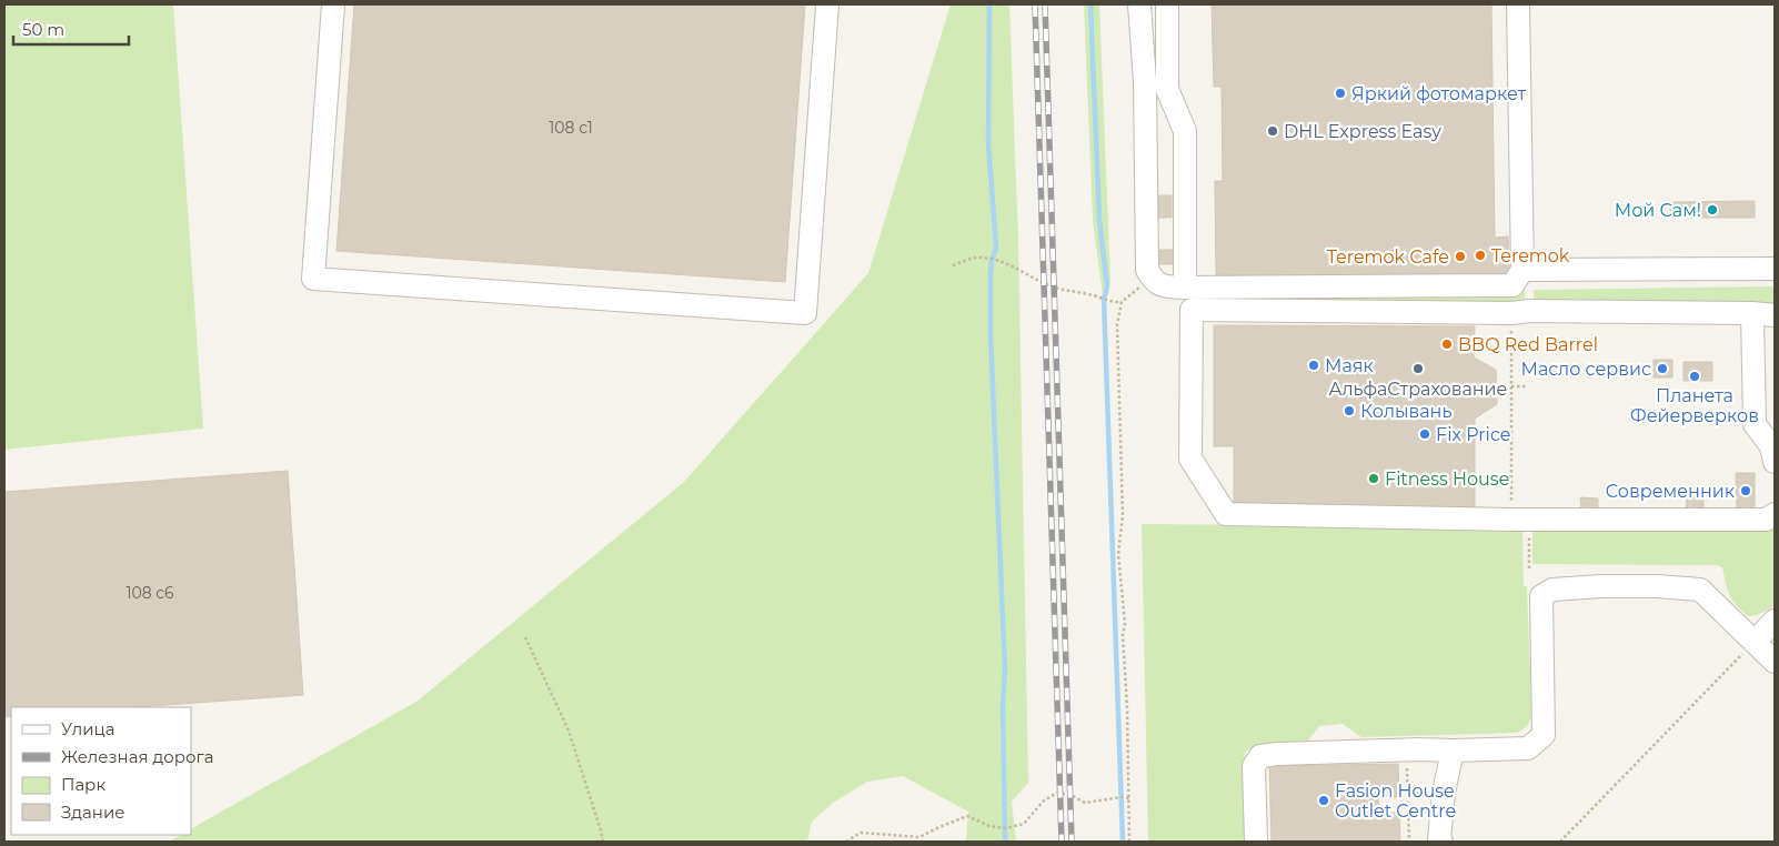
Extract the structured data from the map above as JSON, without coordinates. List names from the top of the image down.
{
  "places": [
    "Яркий фотомаркет",
    "DHL Express Easy",
    "Мой Сам!",
    "Teremok",
    "Teremok Cafe",
    "BBQ Red Barrel",
    "Маяк",
    "АльфаСтрахование",
    "Масло сервис",
    "Планета Фейерверков",
    "Колывань",
    "Fix Price",
    "Fitness House",
    "Современник",
    "Fasion House Outlet Centre"
  ],
  "house_numbers": ["108 с1", "108 с6"],
  "legend": [
    "Улица",
    "Железная дорога",
    "Парк",
    "Здание"
  ],
  "scale_bar": "50 m"
}
